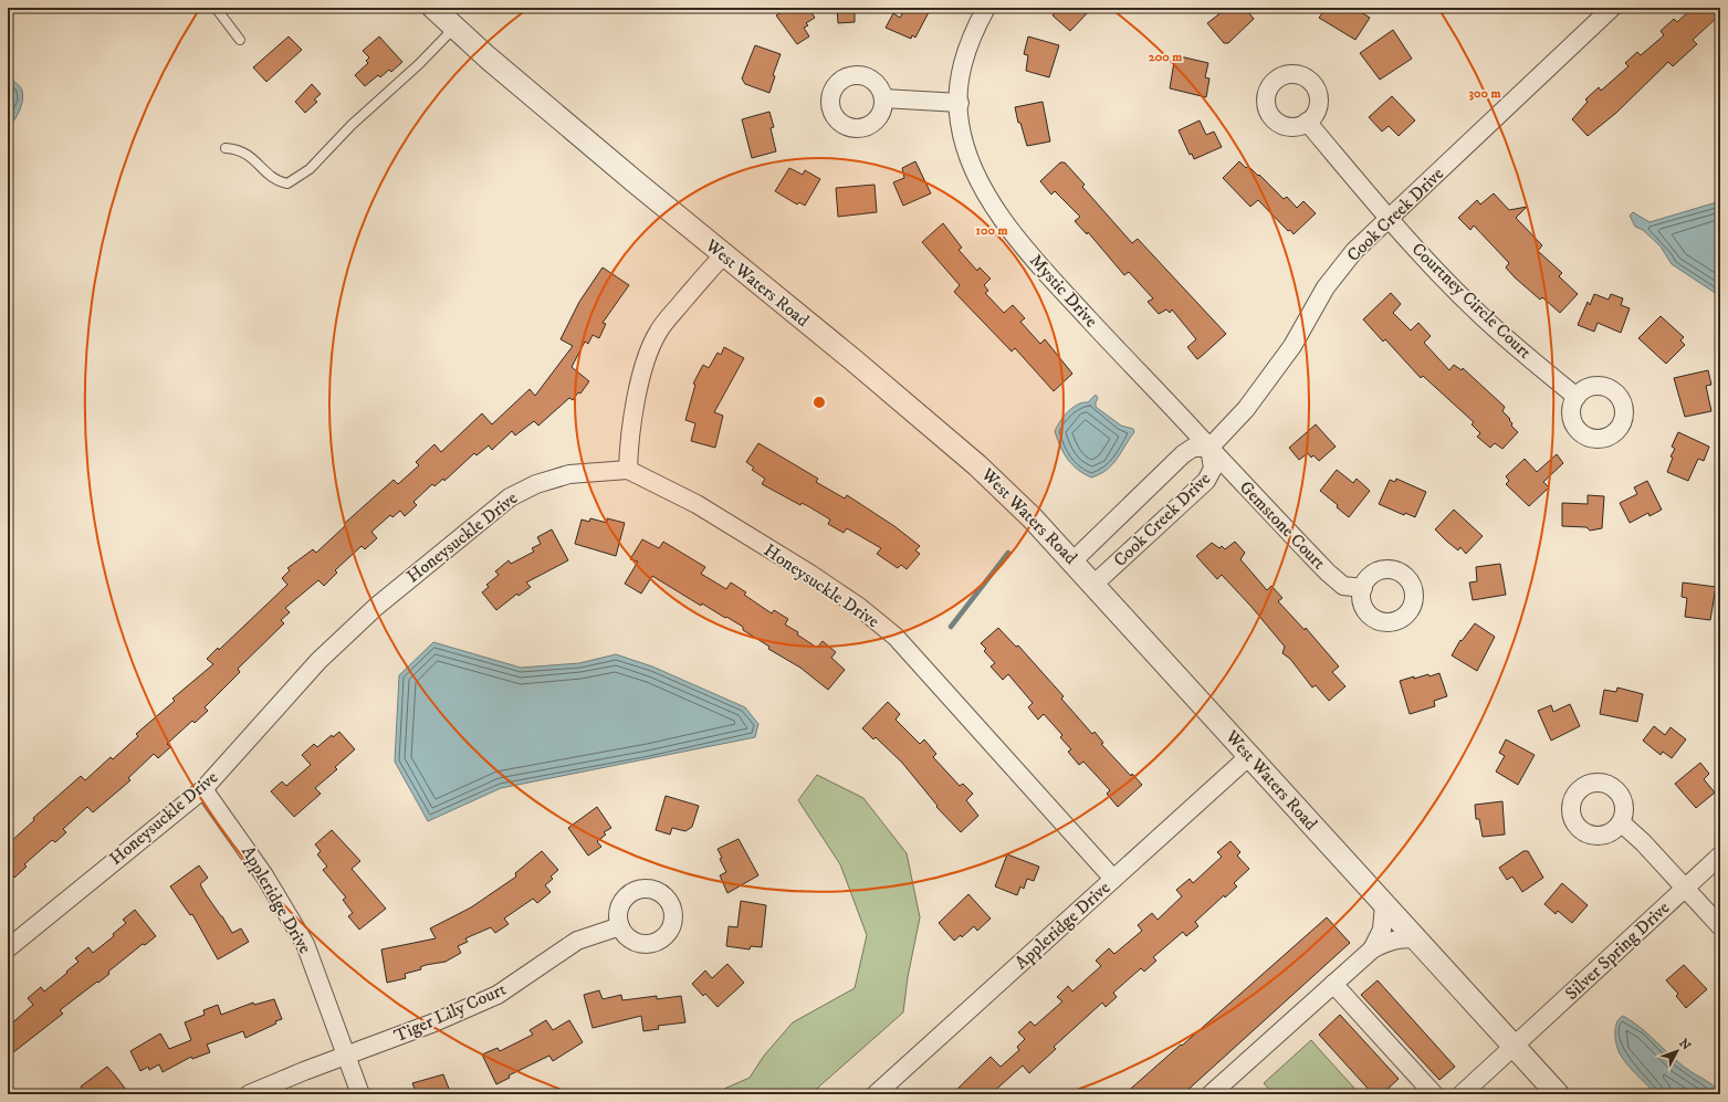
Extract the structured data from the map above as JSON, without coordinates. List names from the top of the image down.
{
  "streets": {
    "street": [
      "Cook Creek Drive",
      "West Waters Road",
      "Mystic Drive",
      "Courtney Circle Court",
      "Gemstone Court",
      "Honeysuckle Drive",
      "Appleridge Drive",
      "Silver Spring Drive",
      "Tiger Lily Court"
    ]
  },
  "crossings": [
    ["Cook Creek Drive", "West Waters Road"],
    ["Cook Creek Drive", "Mystic Drive"],
    ["Cook Creek Drive", "Courtney Circle Court"],
    ["Cook Creek Drive", "Gemstone Court"],
    ["West Waters Road", "Appleridge Drive"],
    ["West Waters Road", "Silver Spring Drive"],
    ["Mystic Drive", "Gemstone Court"],
    ["Honeysuckle Drive", "Appleridge Drive"],
    ["Appleridge Drive", "Tiger Lily Court"]
  ],
  "north": "top right",
  "rings": ["200 m", "300 m", "100 m"]
}
